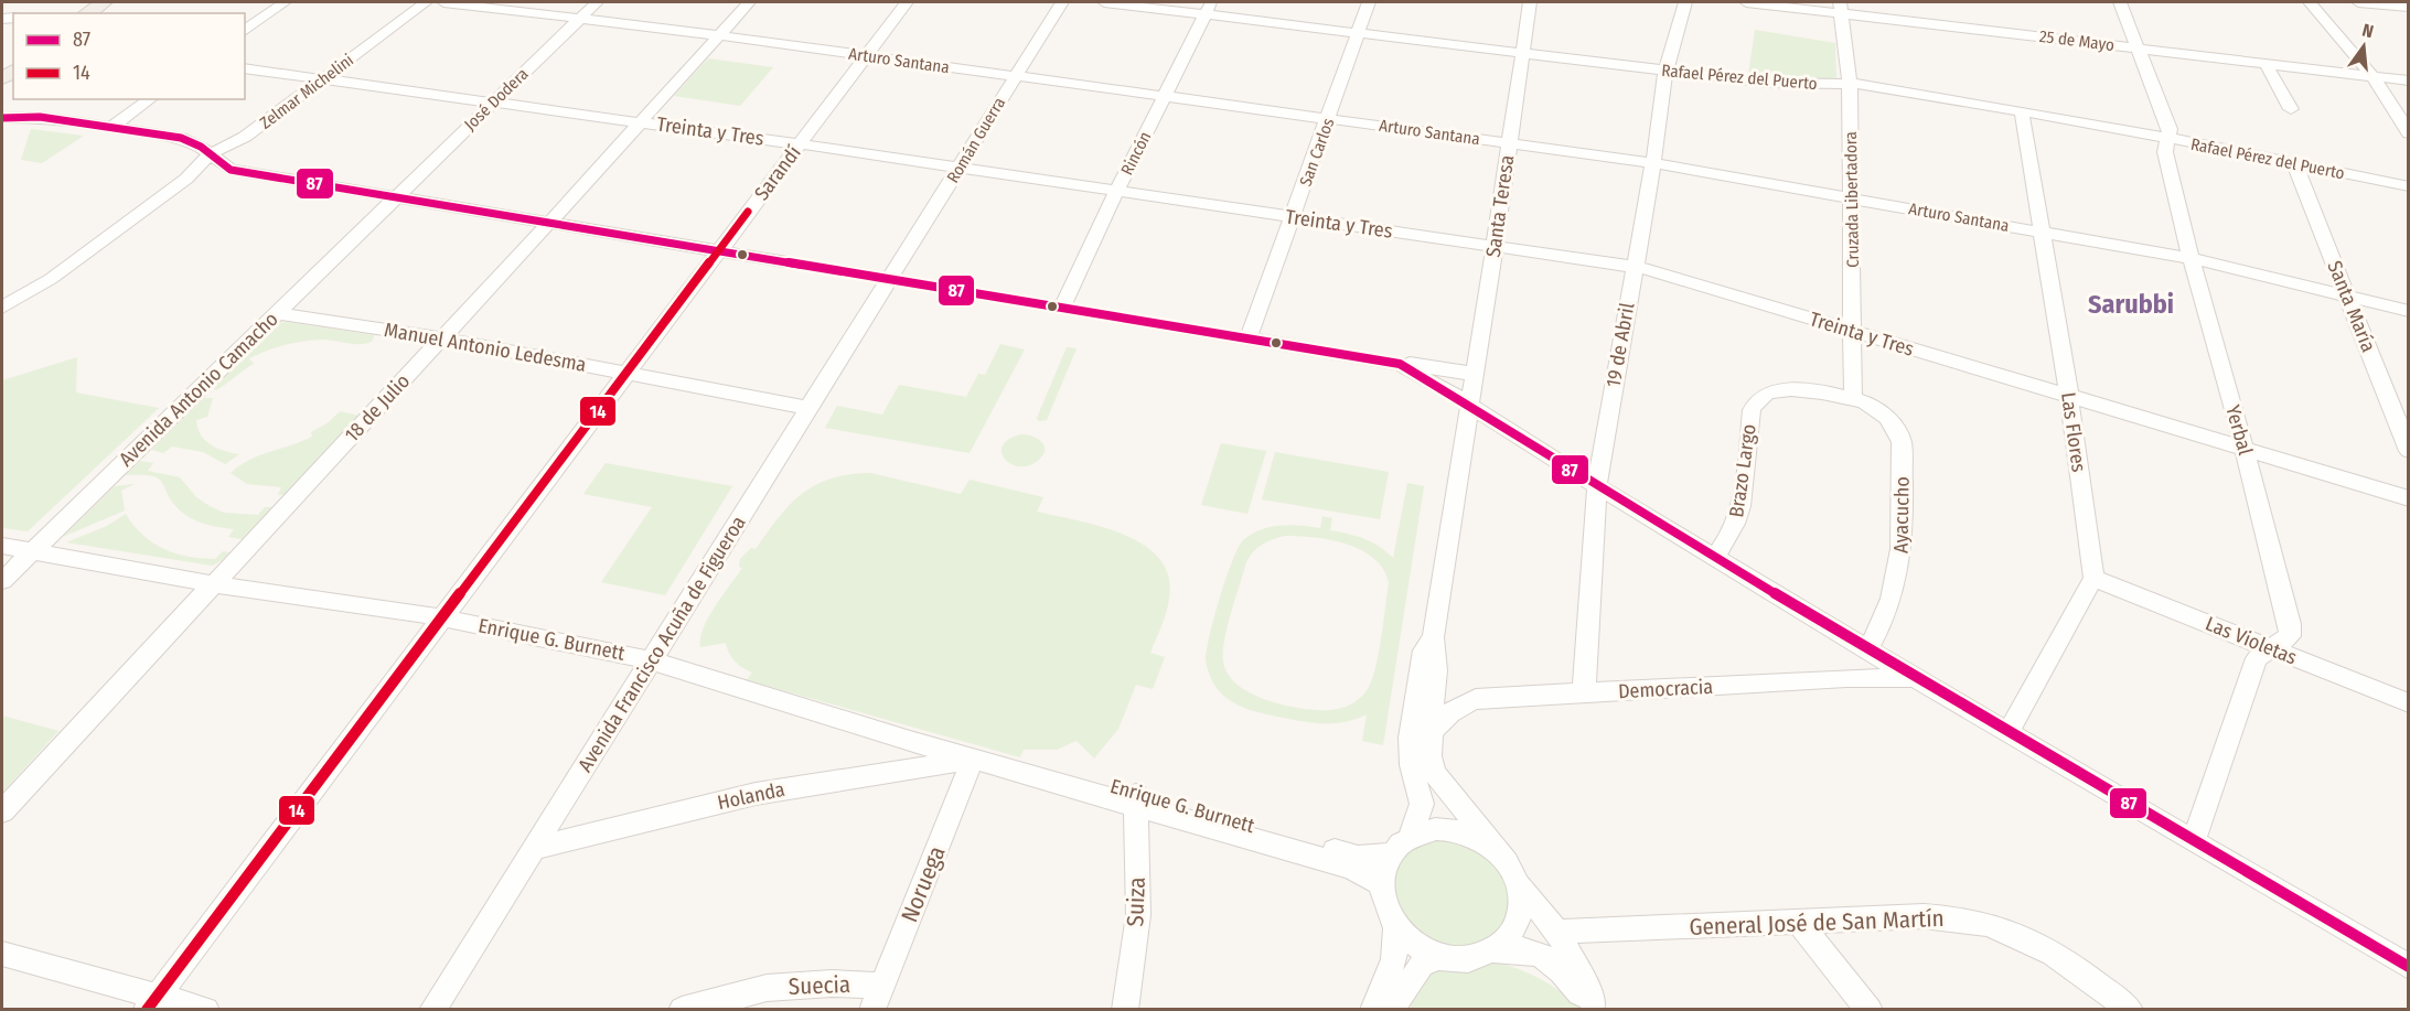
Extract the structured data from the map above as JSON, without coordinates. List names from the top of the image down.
{
  "streets": {
    "street": [
      "25 de Mayo",
      "Arturo Santana",
      "Rafael Pérez del Puerto",
      "Zelmar Michelini",
      "José Dodera",
      "Treinta y Tres",
      "Román Guerra",
      "San Carlos",
      "Rincón",
      "Sarandí",
      "Cruzada Libertadora",
      "Santa Teresa",
      "Santa María",
      "19 de Abril",
      "Manuel Antonio Ledesma",
      "Avenida Antonio Camacho",
      "18 de Julio",
      "Yerbal",
      "Las Flores",
      "Brazo Largo",
      "Ayacucho",
      "Enrique G. Burnett",
      "Las Violetas",
      "Avenida Francisco Acuña de Figueroa",
      "Democracia",
      "Holanda",
      "Noruega",
      "Suiza",
      "General José de San Martín",
      "Suecia"
    ]
  },
  "crossings": [
    ["25 de Mayo", "Cruzada Libertadora"],
    ["25 de Mayo", "Yerbal"],
    ["Arturo Santana", "José Dodera"],
    ["Arturo Santana", "Román Guerra"],
    ["Arturo Santana", "San Carlos"],
    ["Arturo Santana", "Rincón"],
    ["Arturo Santana", "Sarandí"],
    ["Arturo Santana", "Cruzada Libertadora"],
    ["Arturo Santana", "Santa Teresa"],
    ["Arturo Santana", "Santa María"],
    ["Arturo Santana", "19 de Abril"],
    ["Arturo Santana", "18 de Julio"],
    ["Arturo Santana", "Yerbal"],
    ["Arturo Santana", "Las Flores"],
    ["Rafael Pérez del Puerto", "San Carlos"],
    ["Rafael Pérez del Puerto", "Rincón"],
    ["Rafael Pérez del Puerto", "Cruzada Libertadora"],
    ["Rafael Pérez del Puerto", "Santa Teresa"],
    ["Rafael Pérez del Puerto", "Santa María"],
    ["Rafael Pérez del Puerto", "19 de Abril"],
    ["Rafael Pérez del Puerto", "Yerbal"],
    ["Rafael Pérez del Puerto", "Las Flores"],
    ["Zelmar Michelini", "Treinta y Tres"],
    ["José Dodera", "Treinta y Tres"],
    ["José Dodera", "Avenida Antonio Camacho"],
    ["Treinta y Tres", "Román Guerra"],
    ["Treinta y Tres", "San Carlos"],
    ["Treinta y Tres", "Rincón"],
    ["Treinta y Tres", "Sarandí"],
    ["Treinta y Tres", "Cruzada Libertadora"],
    ["Treinta y Tres", "Santa Teresa"],
    ["Treinta y Tres", "19 de Abril"],
    ["Treinta y Tres", "18 de Julio"],
    ["Treinta y Tres", "Yerbal"],
    ["Treinta y Tres", "Las Flores"],
    ["Román Guerra", "Avenida Francisco Acuña de Figueroa"],
    ["Sarandí", "Manuel Antonio Ledesma"],
    ["Sarandí", "Enrique G. Burnett"],
    ["Cruzada Libertadora", "Brazo Largo"],
    ["Cruzada Libertadora", "Ayacucho"],
    ["19 de Abril", "Democracia"],
    ["Manuel Antonio Ledesma", "Avenida Antonio Camacho"],
    ["Manuel Antonio Ledesma", "18 de Julio"],
    ["Manuel Antonio Ledesma", "Avenida Francisco Acuña de Figueroa"],
    ["Avenida Antonio Camacho", "Enrique G. Burnett"],
    ["18 de Julio", "Enrique G. Burnett"],
    ["Yerbal", "Las Violetas"],
    ["Las Flores", "Las Violetas"],
    ["Brazo Largo", "Ayacucho"],
    ["Enrique G. Burnett", "Avenida Francisco Acuña de Figueroa"],
    ["Enrique G. Burnett", "Holanda"],
    ["Enrique G. Burnett", "Noruega"],
    ["Enrique G. Burnett", "Suiza"],
    ["Avenida Francisco Acuña de Figueroa", "Holanda"],
    ["Holanda", "Noruega"],
    ["Noruega", "Suecia"]
  ],
  "districts": ["Sarubbi"],
  "lines": ["transit line 87", "transit line 14"],
  "legend": ["87", "14"],
  "north": "top"
}
